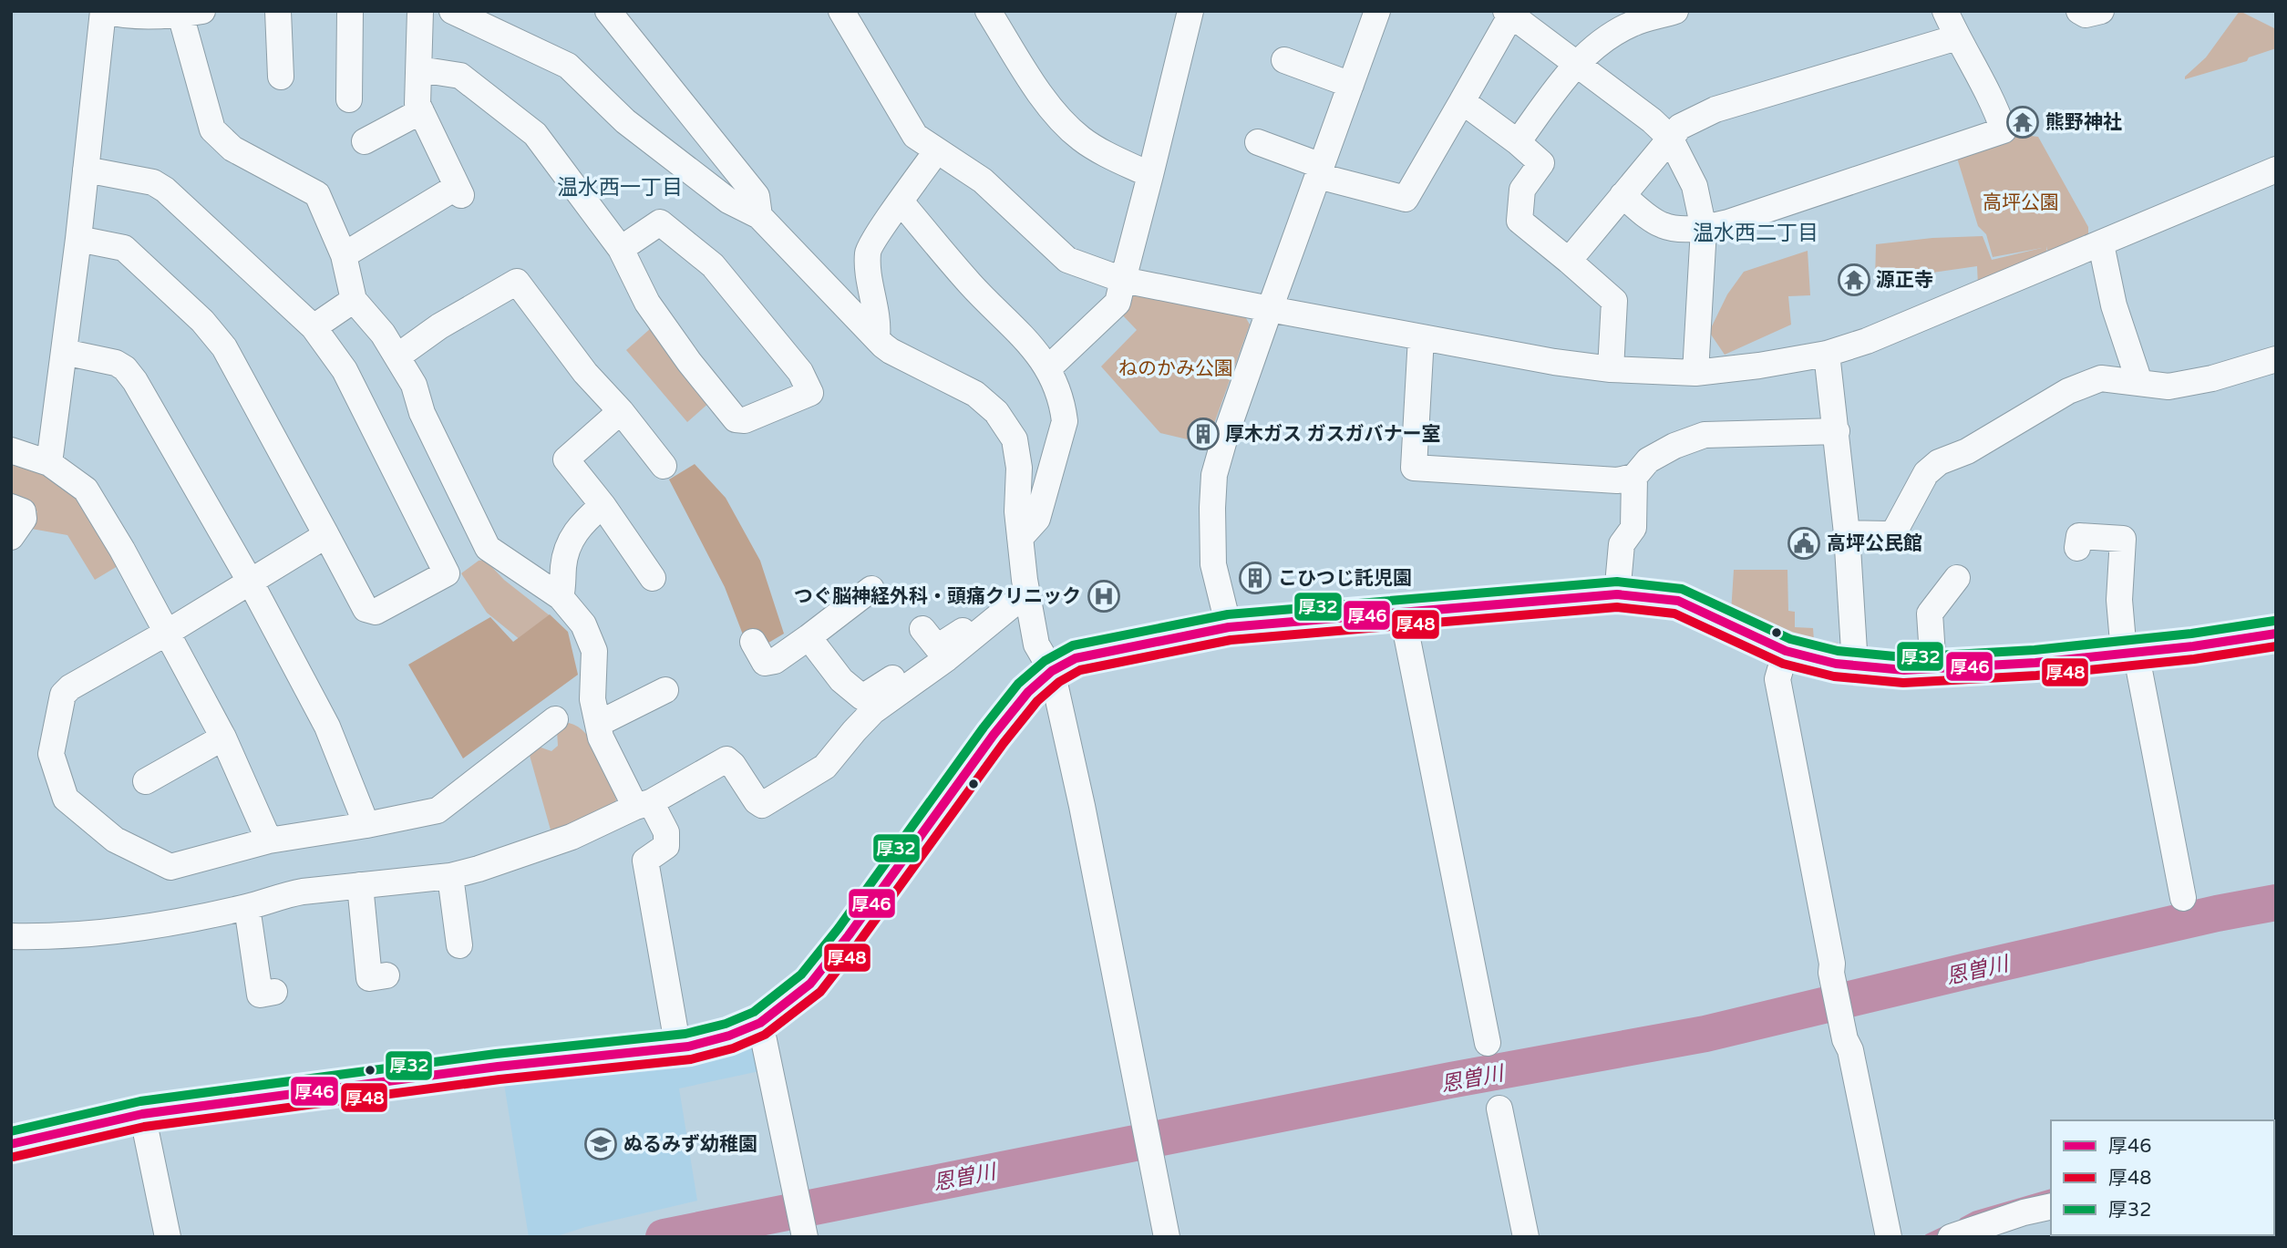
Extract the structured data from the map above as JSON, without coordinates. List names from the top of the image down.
{
  "districts": ["温水西一丁目", "温水西二丁目"],
  "water": ["恩曽川"],
  "parks": ["高坪公園", "ねのかみ公園"],
  "places": {
    "temple": ["熊野神社", "源正寺"],
    "building": ["厚木ガス ガスガバナー室", "こひつじ託児園"],
    "public building": ["高坪公民館"],
    "hospital": ["つぐ脳神経外科・頭痛クリニック"],
    "school or university": ["ぬるみず幼稚園"]
  },
  "lines": ["transit line 厚32", "transit line 厚46", "transit line 厚48"],
  "legend": ["厚46", "厚48", "厚32"]
}
